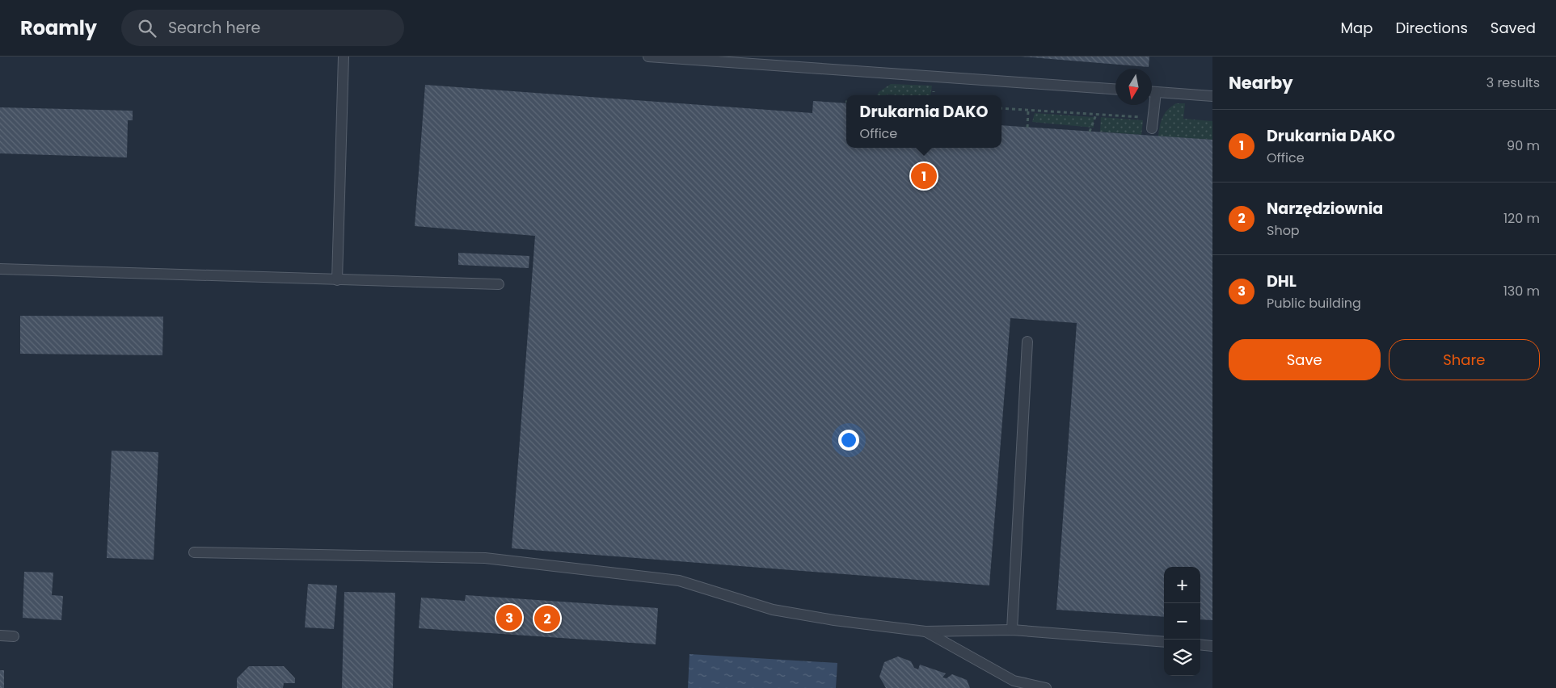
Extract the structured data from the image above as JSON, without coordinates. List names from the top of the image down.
{
  "north": "bottom",
  "page": {
    "header": "Roamly",
    "search": "Search here",
    "nav": ["Map", "Directions", "Saved"],
    "heading": ["Nearby", "3 results"],
    "popup": ["Drukarnia DAKO", "Office"],
    "list": [
      {
        "mark": "1",
        "name": "Drukarnia DAKO",
        "note": "Office",
        "value": "90 m"
      },
      {
        "mark": "2",
        "name": "Narzędziownia",
        "note": "Shop",
        "value": "120 m"
      },
      {
        "mark": "3",
        "name": "DHL",
        "note": "Public building",
        "value": "130 m"
      }
    ],
    "pins": ["1", "3", "2"],
    "buttons": ["Save", "Share"],
    "map_buttons": ["+", "−"]
  }
}
